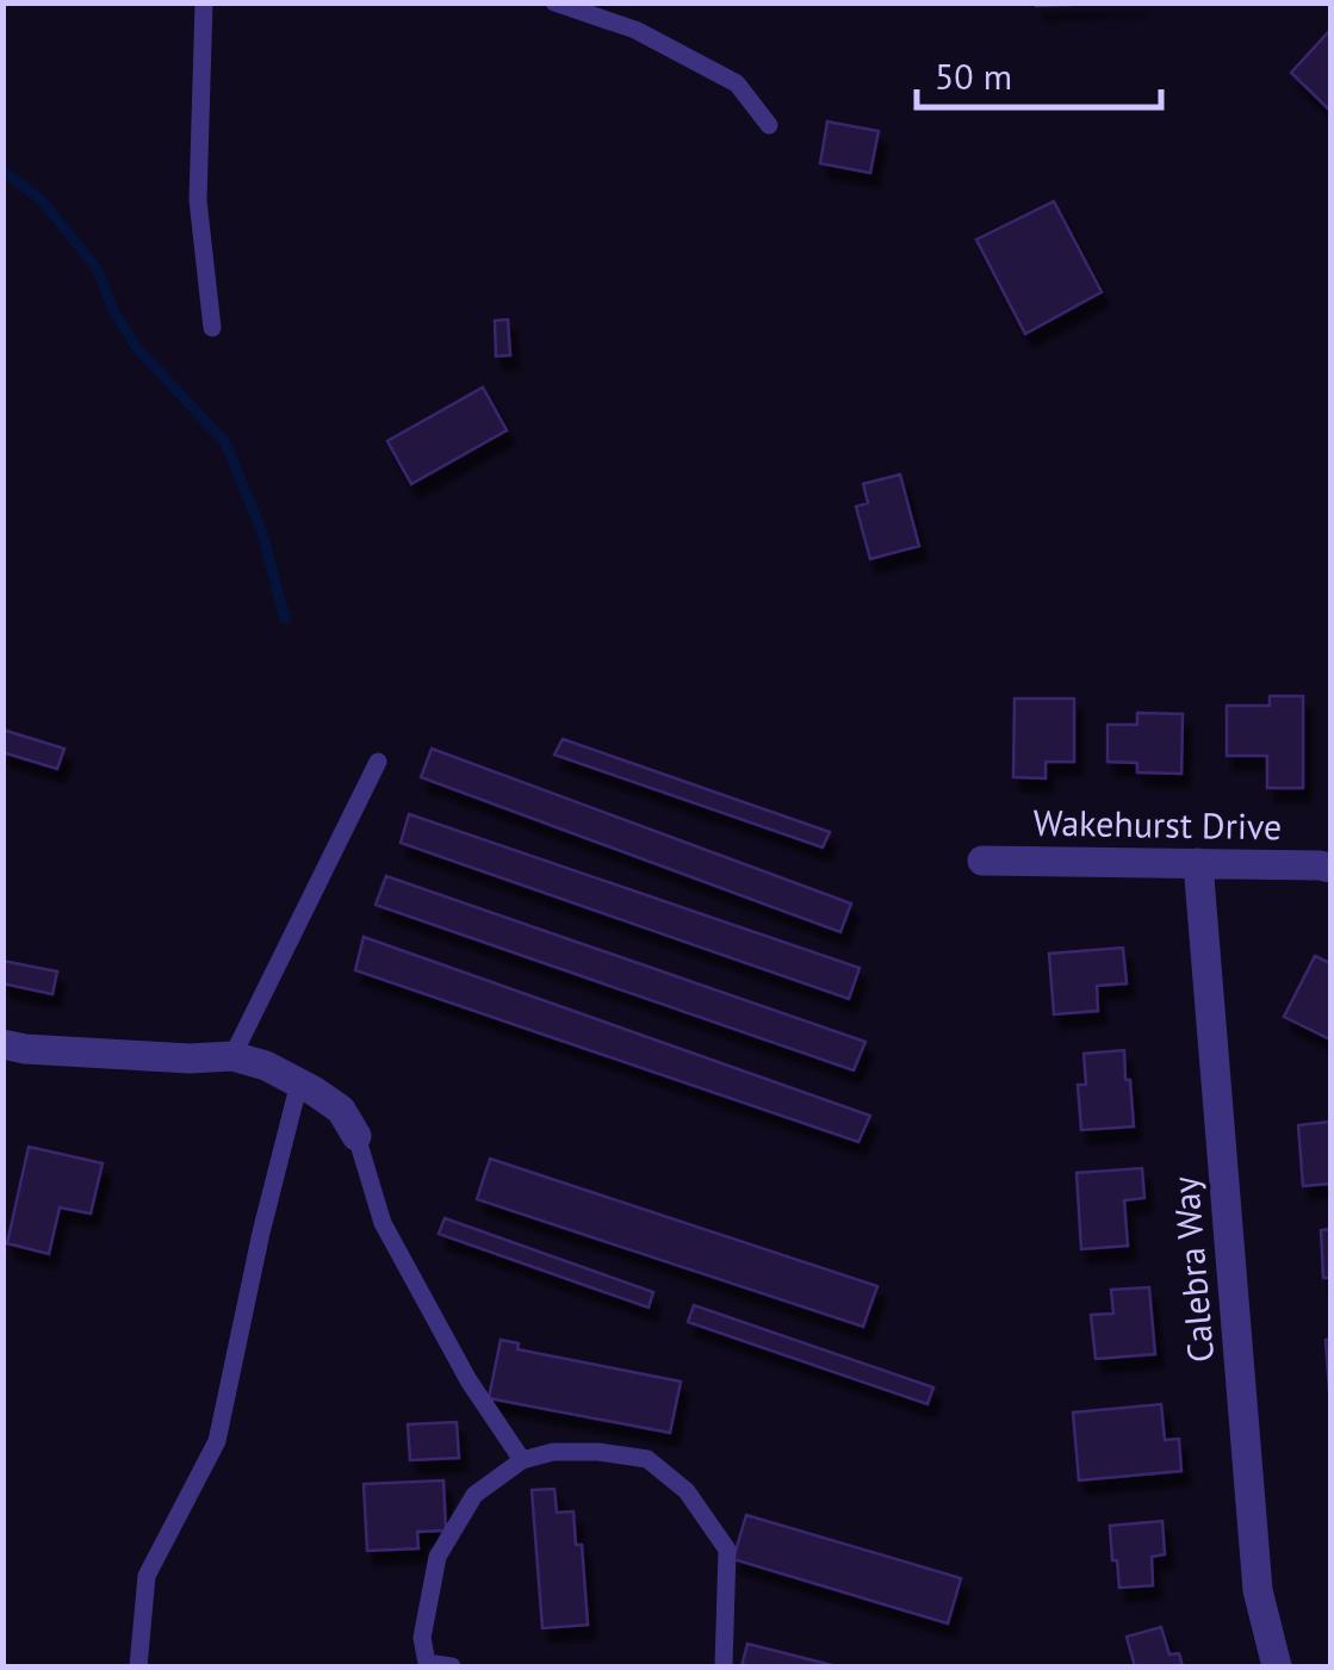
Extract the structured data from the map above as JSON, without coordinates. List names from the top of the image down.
{
  "streets": {
    "street": ["Wakehurst Drive", "Calebra Way"]
  },
  "crossings": [
    ["Wakehurst Drive", "Calebra Way"]
  ],
  "scale_bar": "50 m"
}
